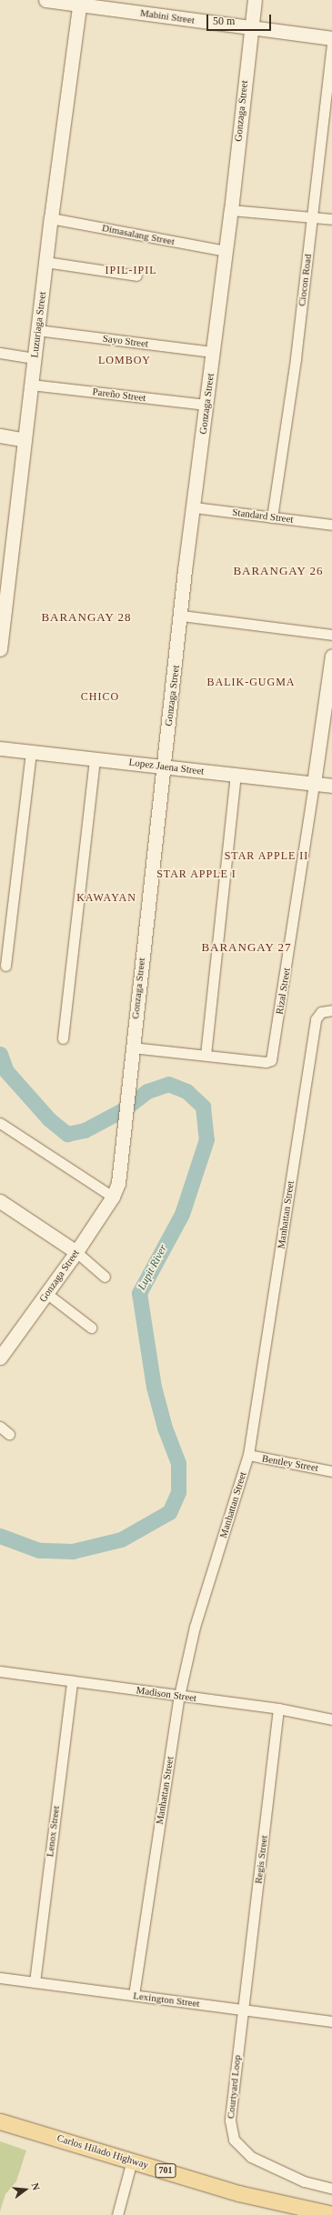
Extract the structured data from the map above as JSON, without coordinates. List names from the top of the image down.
{
  "streets": {
    "main road": ["Carlos Hilado Highway", "701"],
    "street": [
      "Mabini Street",
      "Gonzaga Street",
      "Dimasalang Street",
      "Ciocon Road",
      "Luzuriaga Street",
      "Sayo Street",
      "Pareño Street",
      "Standard Street",
      "Lopez Jaena Street",
      "Rizal Street",
      "Manhattan Street",
      "Bentley Street",
      "Madison Street",
      "Lenox Street",
      "Regis Street",
      "Lexington Street",
      "Courtyard Loop"
    ]
  },
  "crossings": [
    ["Mabini Street", "Gonzaga Street"],
    ["Mabini Street", "Luzuriaga Street"],
    ["Gonzaga Street", "Dimasalang Street"],
    ["Gonzaga Street", "Sayo Street"],
    ["Gonzaga Street", "Pareño Street"],
    ["Gonzaga Street", "Standard Street"],
    ["Gonzaga Street", "Lopez Jaena Street"],
    ["Gonzaga Street", "Rizal Street"],
    ["Dimasalang Street", "Luzuriaga Street"],
    ["Ciocon Road", "Standard Street"],
    ["Luzuriaga Street", "Sayo Street"],
    ["Luzuriaga Street", "Pareño Street"],
    ["Lopez Jaena Street", "Rizal Street"],
    ["Manhattan Street", "Bentley Street"],
    ["Manhattan Street", "Madison Street"],
    ["Manhattan Street", "Lexington Street"],
    ["Madison Street", "Lenox Street"],
    ["Madison Street", "Regis Street"],
    ["Lenox Street", "Lexington Street"],
    ["Regis Street", "Lexington Street"],
    ["Regis Street", "Courtyard Loop"],
    ["Lexington Street", "Courtyard Loop"]
  ],
  "districts": [
    "IPIL-IPIL",
    "LOMBOY",
    "BARANGAY 26",
    "BARANGAY 28",
    "BALIK-GUGMA",
    "CHICO",
    "STAR APPLE II",
    "STAR APPLE I",
    "KAWAYAN",
    "BARANGAY 27"
  ],
  "water": ["Lupit River"],
  "scale_bar": "50 m",
  "north": "right"
}
